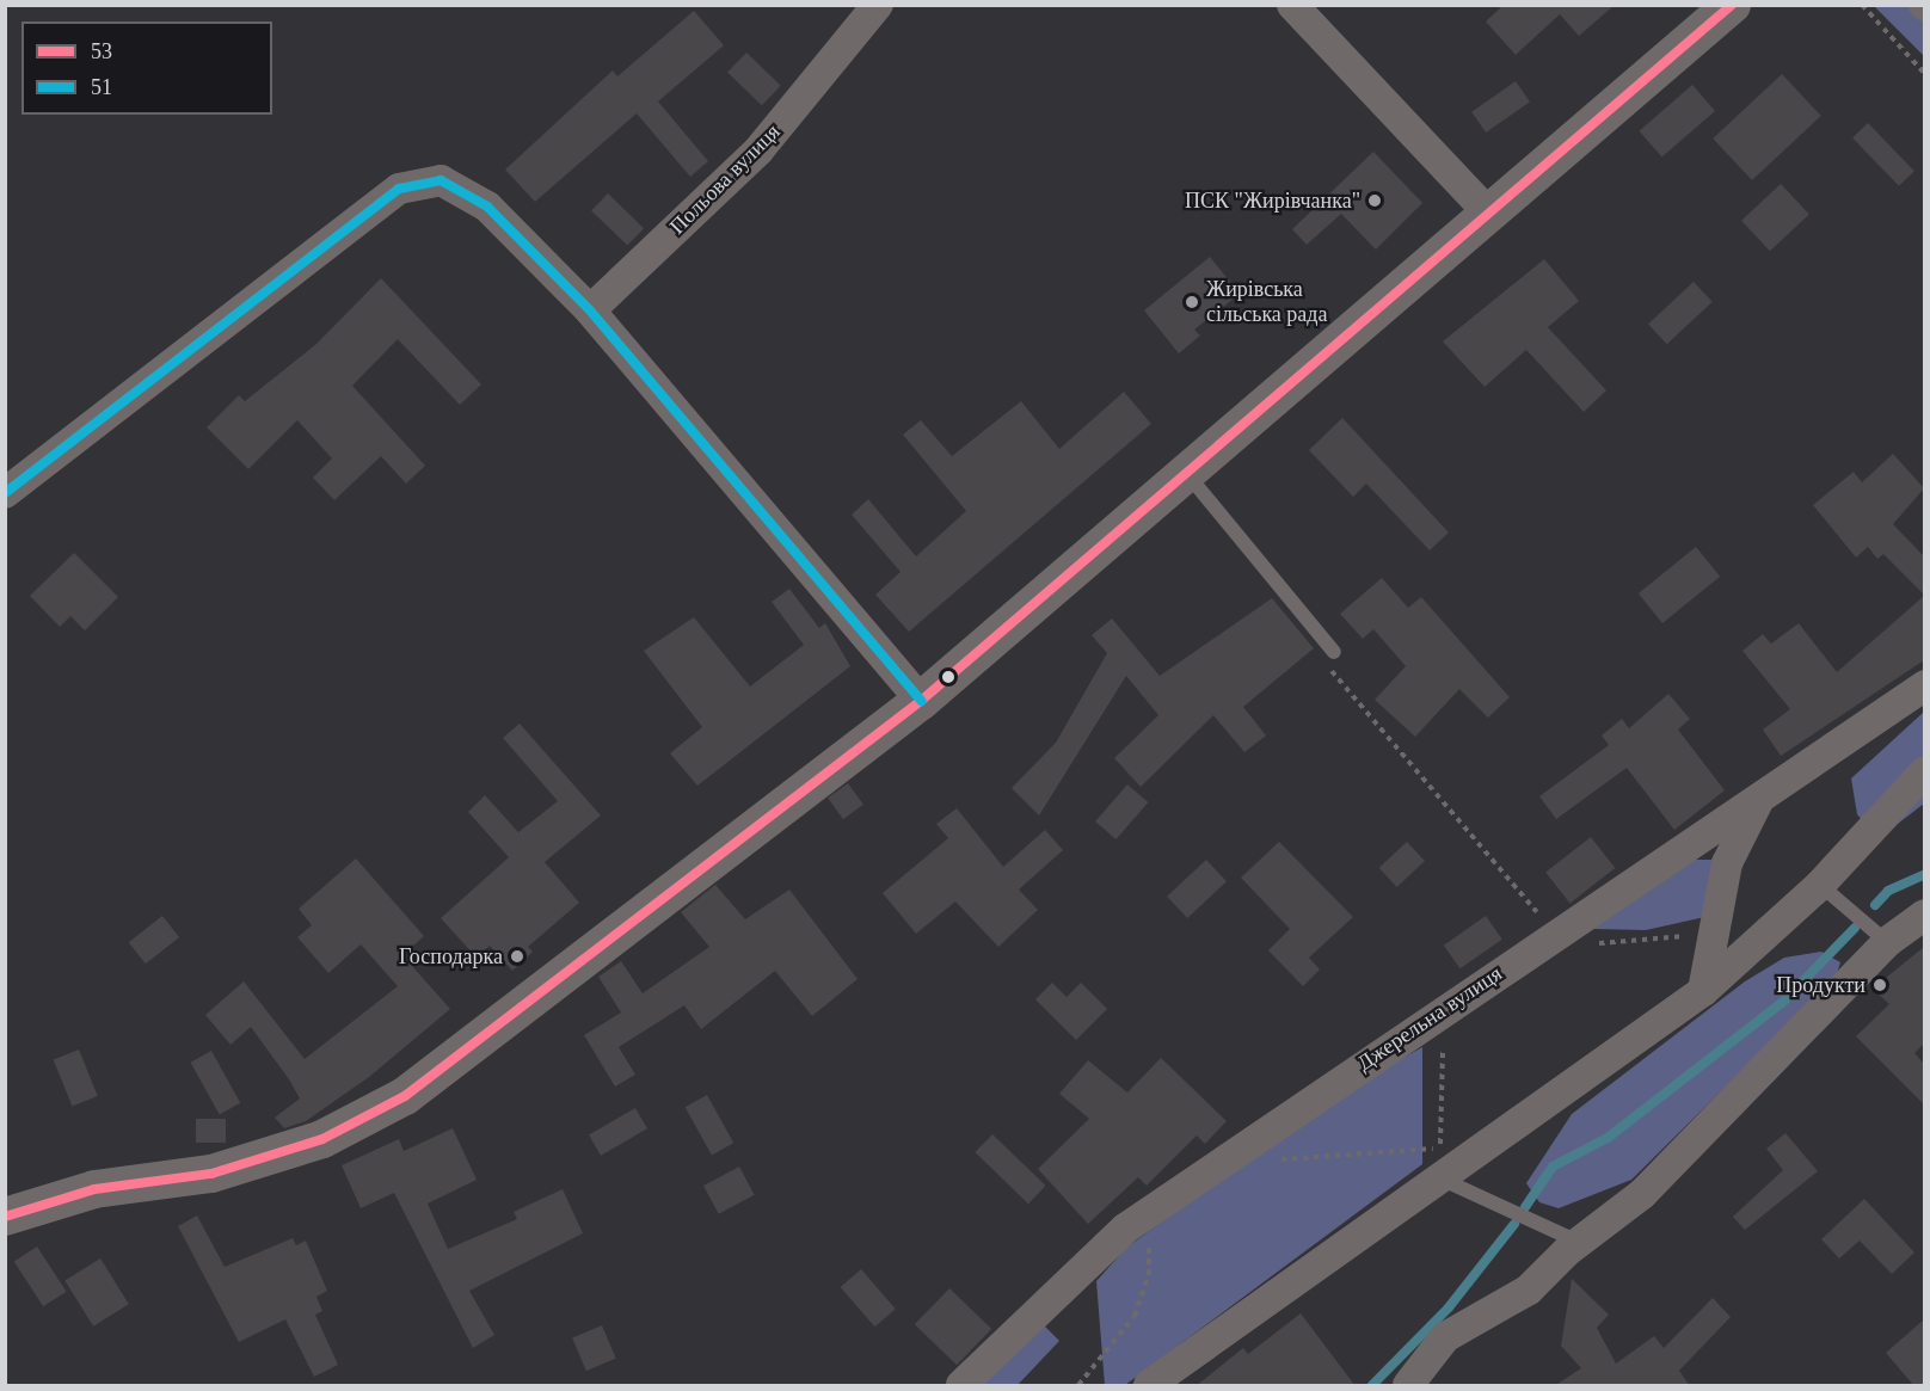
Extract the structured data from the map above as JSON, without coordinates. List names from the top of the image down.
{
  "streets": {
    "street": ["Польова вулиця", "Джерельна вулиця"]
  },
  "places": [
    "ПСК \"Жирівчанка\"",
    "Жирівська сільська рада",
    "Господарка",
    "Продукти"
  ],
  "lines": ["transit line 53", "transit line 51"],
  "legend": ["53", "51"]
}
